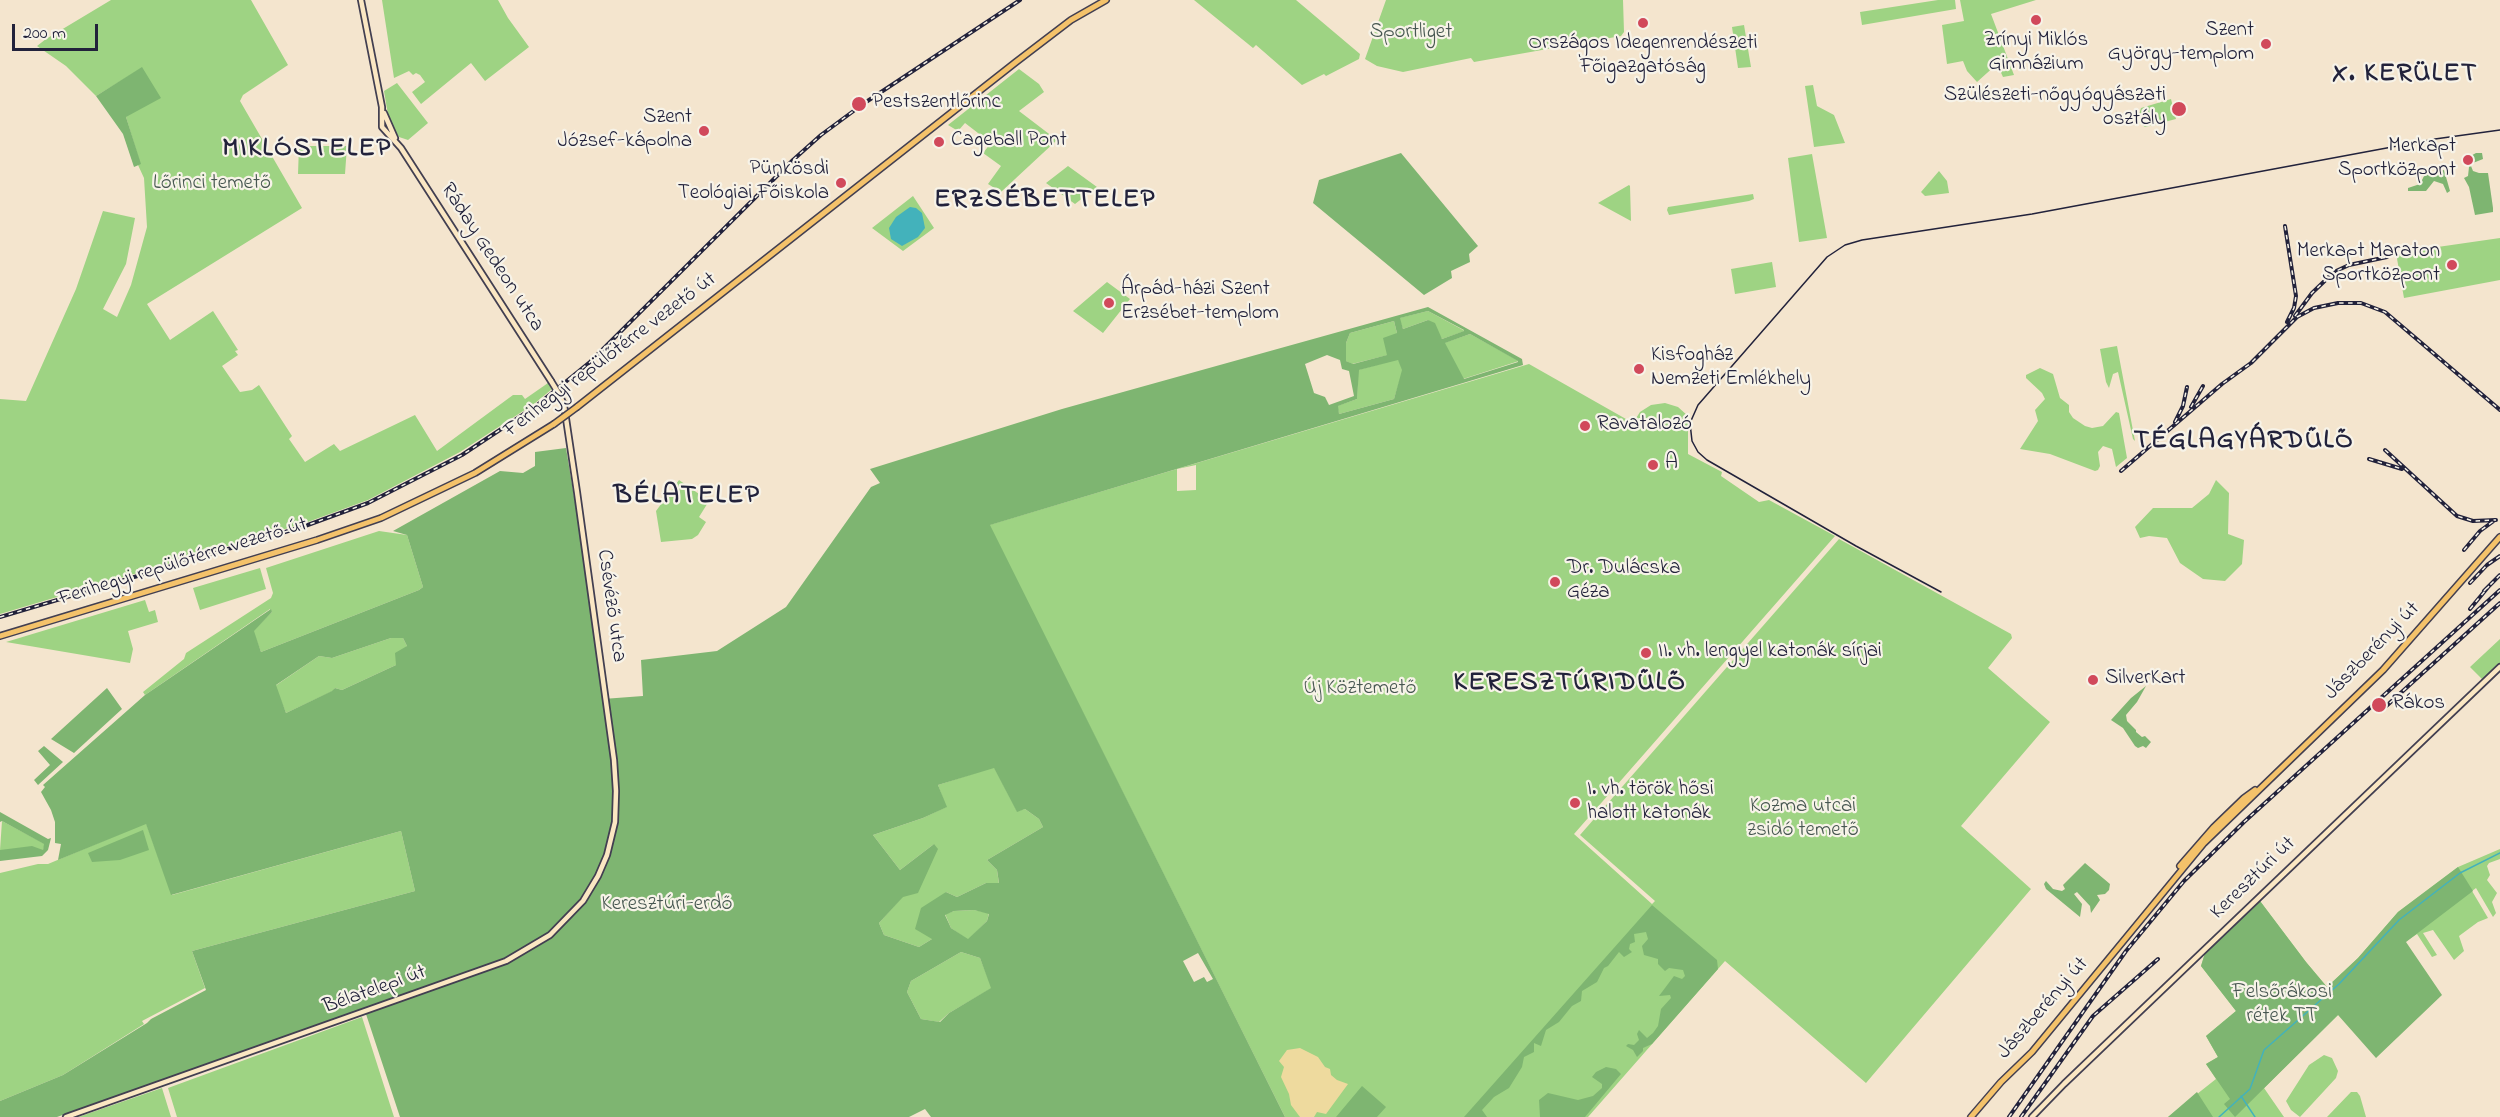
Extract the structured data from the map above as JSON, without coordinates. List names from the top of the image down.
{
  "streets": {
    "main road": [
      "Ráday Gedeon utca",
      "Ferihegyi repülőtérre vezető út",
      "Csévéző utca",
      "Jászberényi út",
      "Keresztúri út",
      "Bélatelepi út"
    ]
  },
  "crossings": [
    ["Ráday Gedeon utca", "Csévéző utca"],
    ["Csévéző utca", "Bélatelepi út"]
  ],
  "districts": [
    "X. KERÜLET",
    "MIKLÓSTELEP",
    "ERZSÉBETTELEP",
    "TÉGLAGYÁRDŰLŐ",
    "BÉLATELEP",
    "KERESZTÚRIDŰLŐ"
  ],
  "parks": [
    "Sportliget",
    "Lőrinci temető",
    "Új Köztemető",
    "Kozma utcai zsidó temető",
    "Keresztúri-erdő",
    "Felsőrákosi rétek TT"
  ],
  "places": [
    "Zrínyi Miklós Gimnázium",
    "Országos Idegenrendészeti Főigazgatóság",
    "Szent György-templom",
    "Pestszentlőrinc",
    "Szülészeti-nőgyógyászati osztály",
    "Szent József-kápolna",
    "Cageball Pont",
    "Merkapt Sportközpont",
    "Pünkösdi Teológiai Főiskola",
    "Merkapt Maraton Sportközpont",
    "Árpád-házi Szent Erzsébet-templom",
    "Kisfogház Nemzeti Emlékhely",
    "Ravatalozó",
    "A",
    "Dr. Dulácska Géza",
    "II. vh. lengyel katonák sírjai",
    "SilverKart",
    "Rákos",
    "I. vh. török hősi halott katonák"
  ],
  "scale_bar": "200 m"
}
